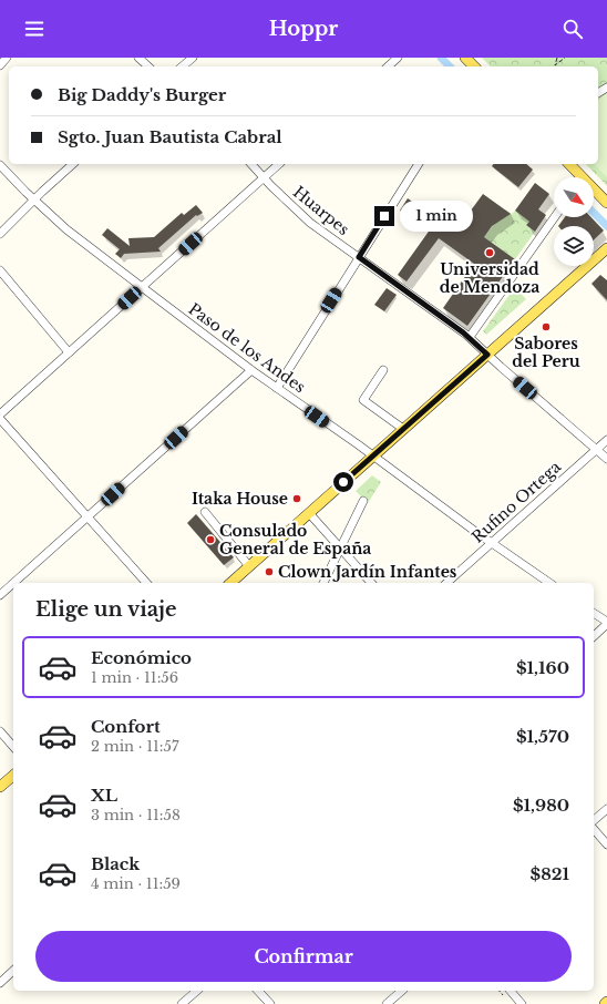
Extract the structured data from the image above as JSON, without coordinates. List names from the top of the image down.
{
  "streets": {
    "street": ["Huarpes", "Paso de los Andes", "Rufino Ortega"]
  },
  "crossings": [
    ["Huarpes", "Rufino Ortega"],
    ["Paso de los Andes", "Rufino Ortega"]
  ],
  "places": [
    "Universidad de Mendoza",
    "Sabores del Peru",
    "Itaka House",
    "Consulado General de España",
    "Clown Jardín Infantes"
  ],
  "north": "bottom right",
  "page": {
    "header": "Hoppr",
    "banner": ["Big Daddy's Burger", "Sgto. Juan Bautista Cabral"],
    "bubble": "1 min",
    "heading": "Elige un viaje",
    "list": [
      {
        "name": "Económico",
        "note": "1 min · 11:56",
        "value": "$1,160"
      },
      {
        "name": "Confort",
        "note": "2 min · 11:57",
        "value": "$1,570"
      },
      {
        "name": "XL",
        "note": "3 min · 11:58",
        "value": "$1,980"
      },
      {
        "name": "Black",
        "note": "4 min · 11:59",
        "value": "$821"
      }
    ],
    "buttons": "Confirmar"
  }
}
